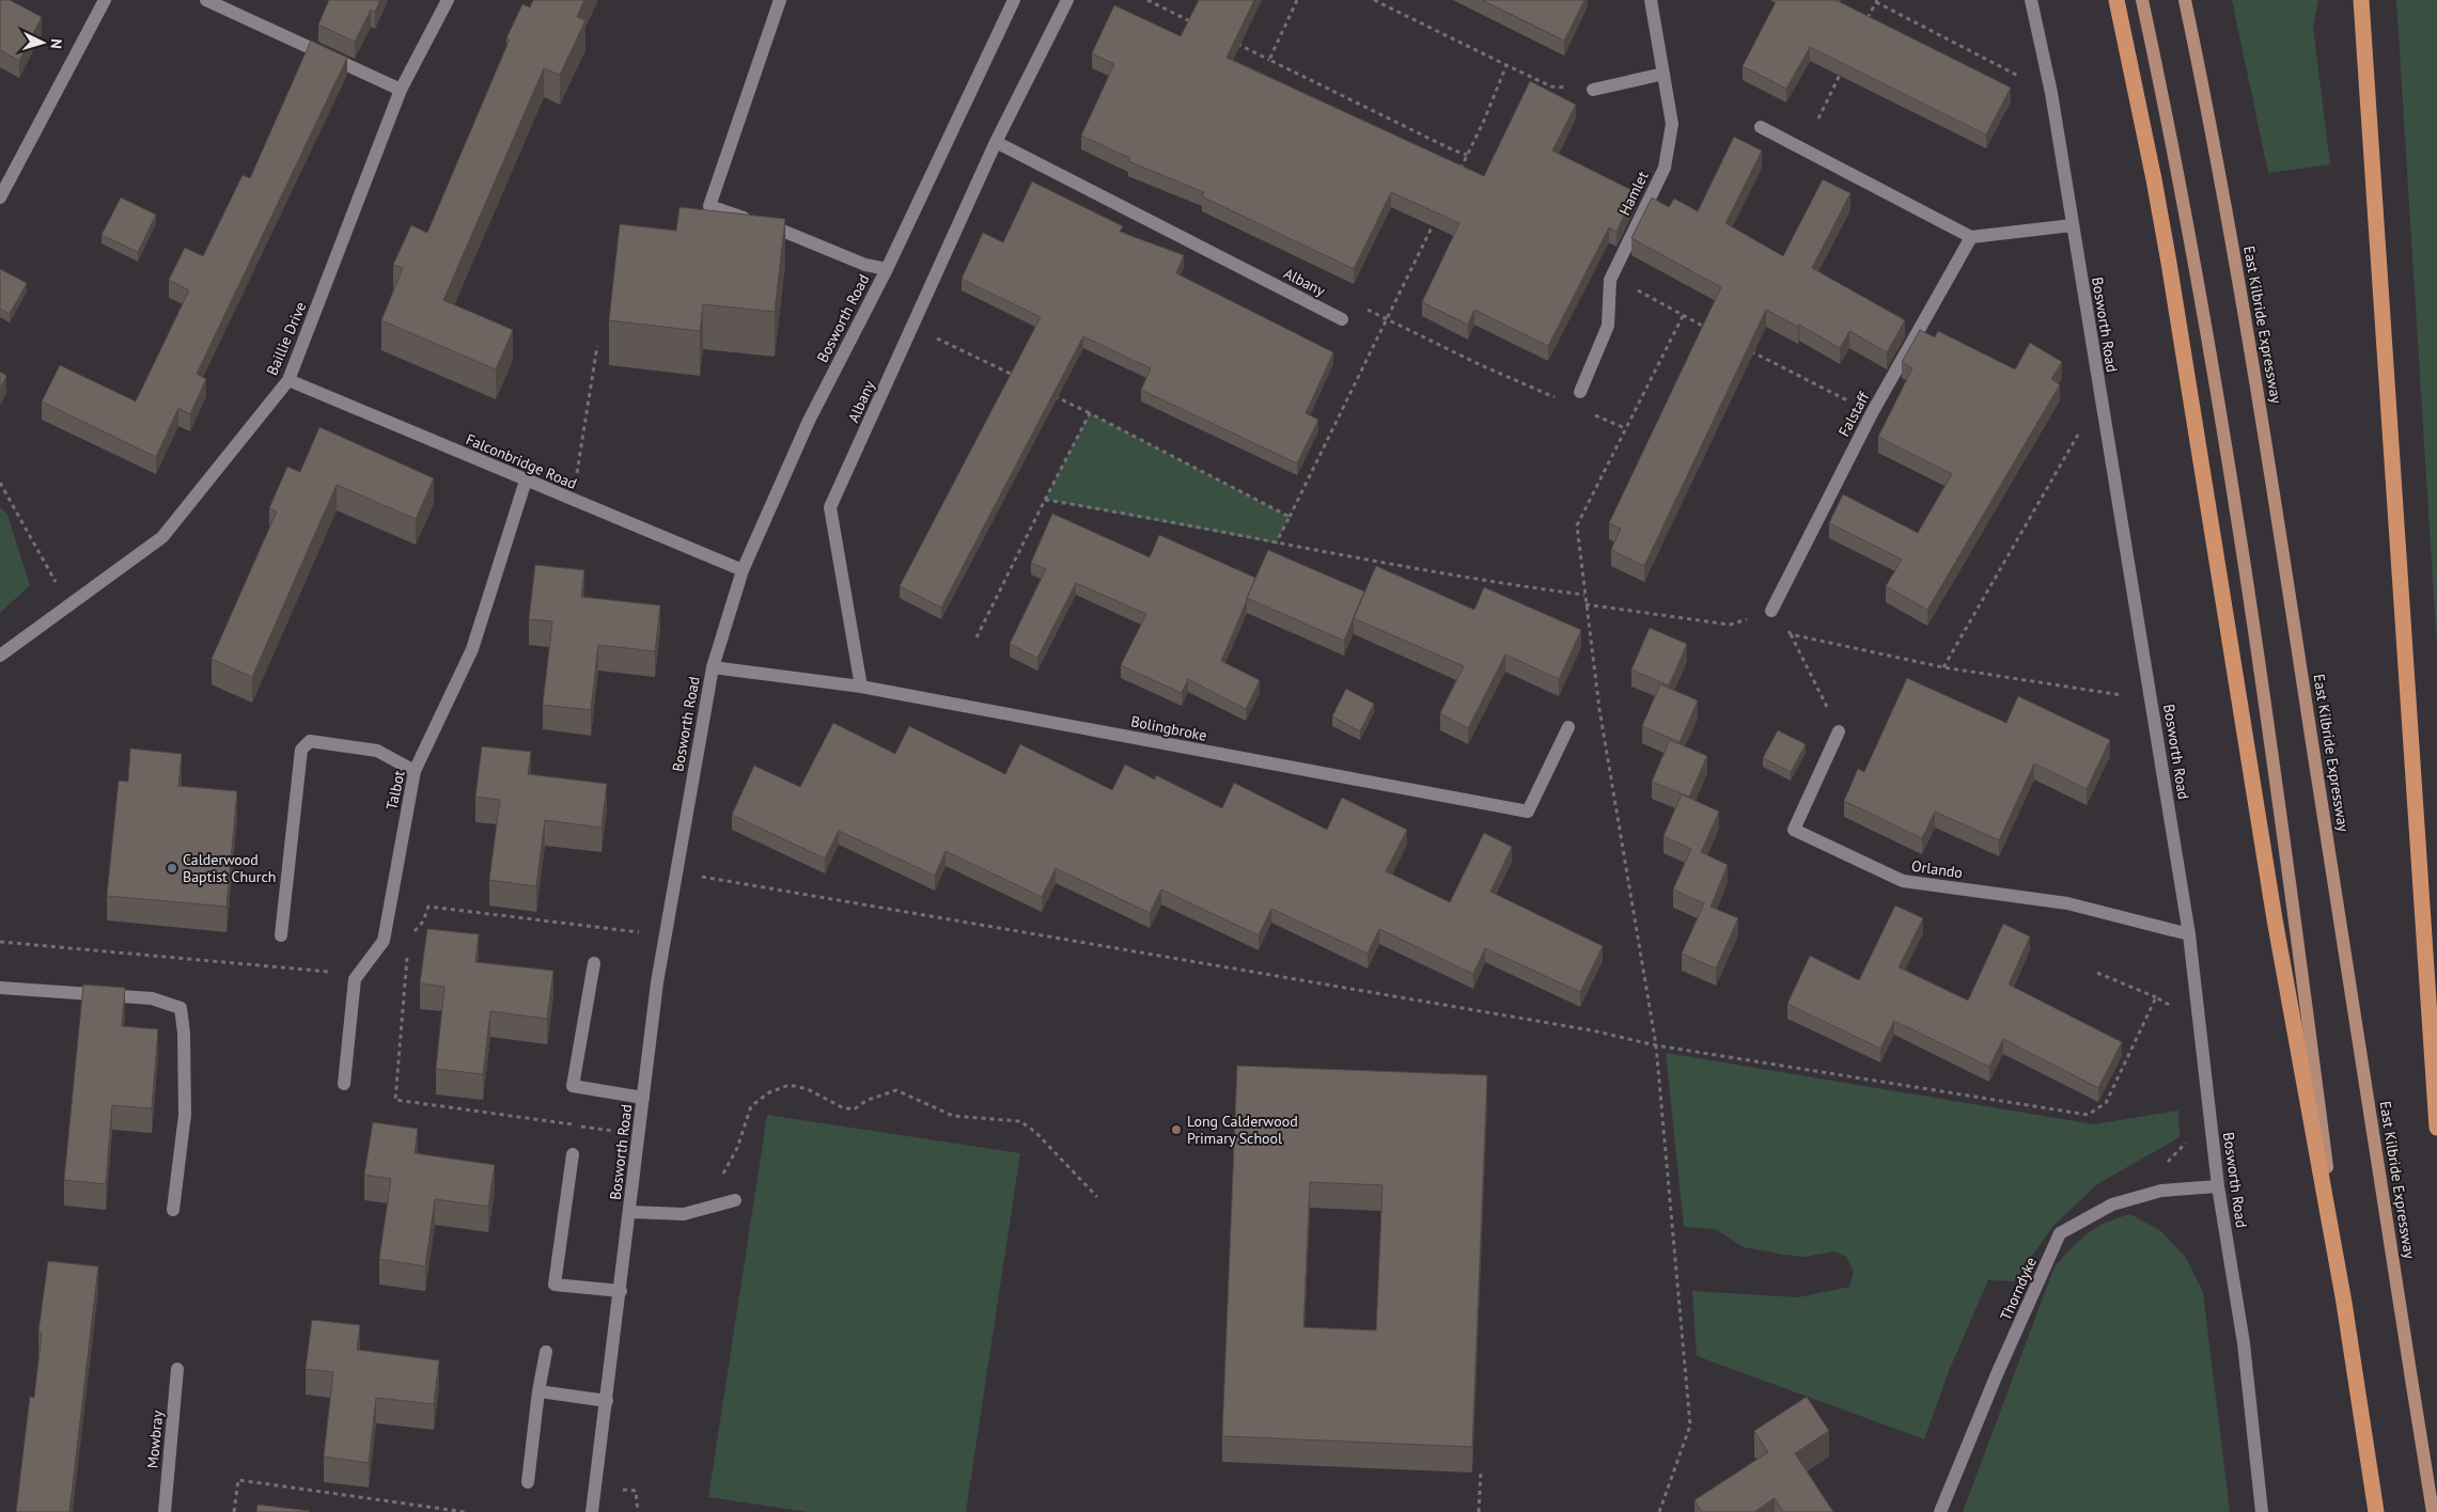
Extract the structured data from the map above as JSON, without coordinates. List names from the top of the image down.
{
  "streets": {
    "main road": ["East Kilbride Expressway"],
    "street": [
      "Hamlet",
      "Albany",
      "Bosworth Road",
      "Baillie Drive",
      "Falstaff",
      "Falconbridge Road",
      "Bolingbroke",
      "Talbot",
      "Orlando",
      "Thorndyke",
      "Mowbray"
    ]
  },
  "crossings": [
    ["Albany", "Bolingbroke"],
    ["Bosworth Road", "Falconbridge Road"],
    ["Bosworth Road", "Bolingbroke"],
    ["Bosworth Road", "Orlando"],
    ["Bosworth Road", "Thorndyke"],
    ["Baillie Drive", "Falconbridge Road"],
    ["Falconbridge Road", "Talbot"]
  ],
  "places": ["Calderwood Baptist Church", "Long Calderwood Primary School"],
  "north": "right"
}
